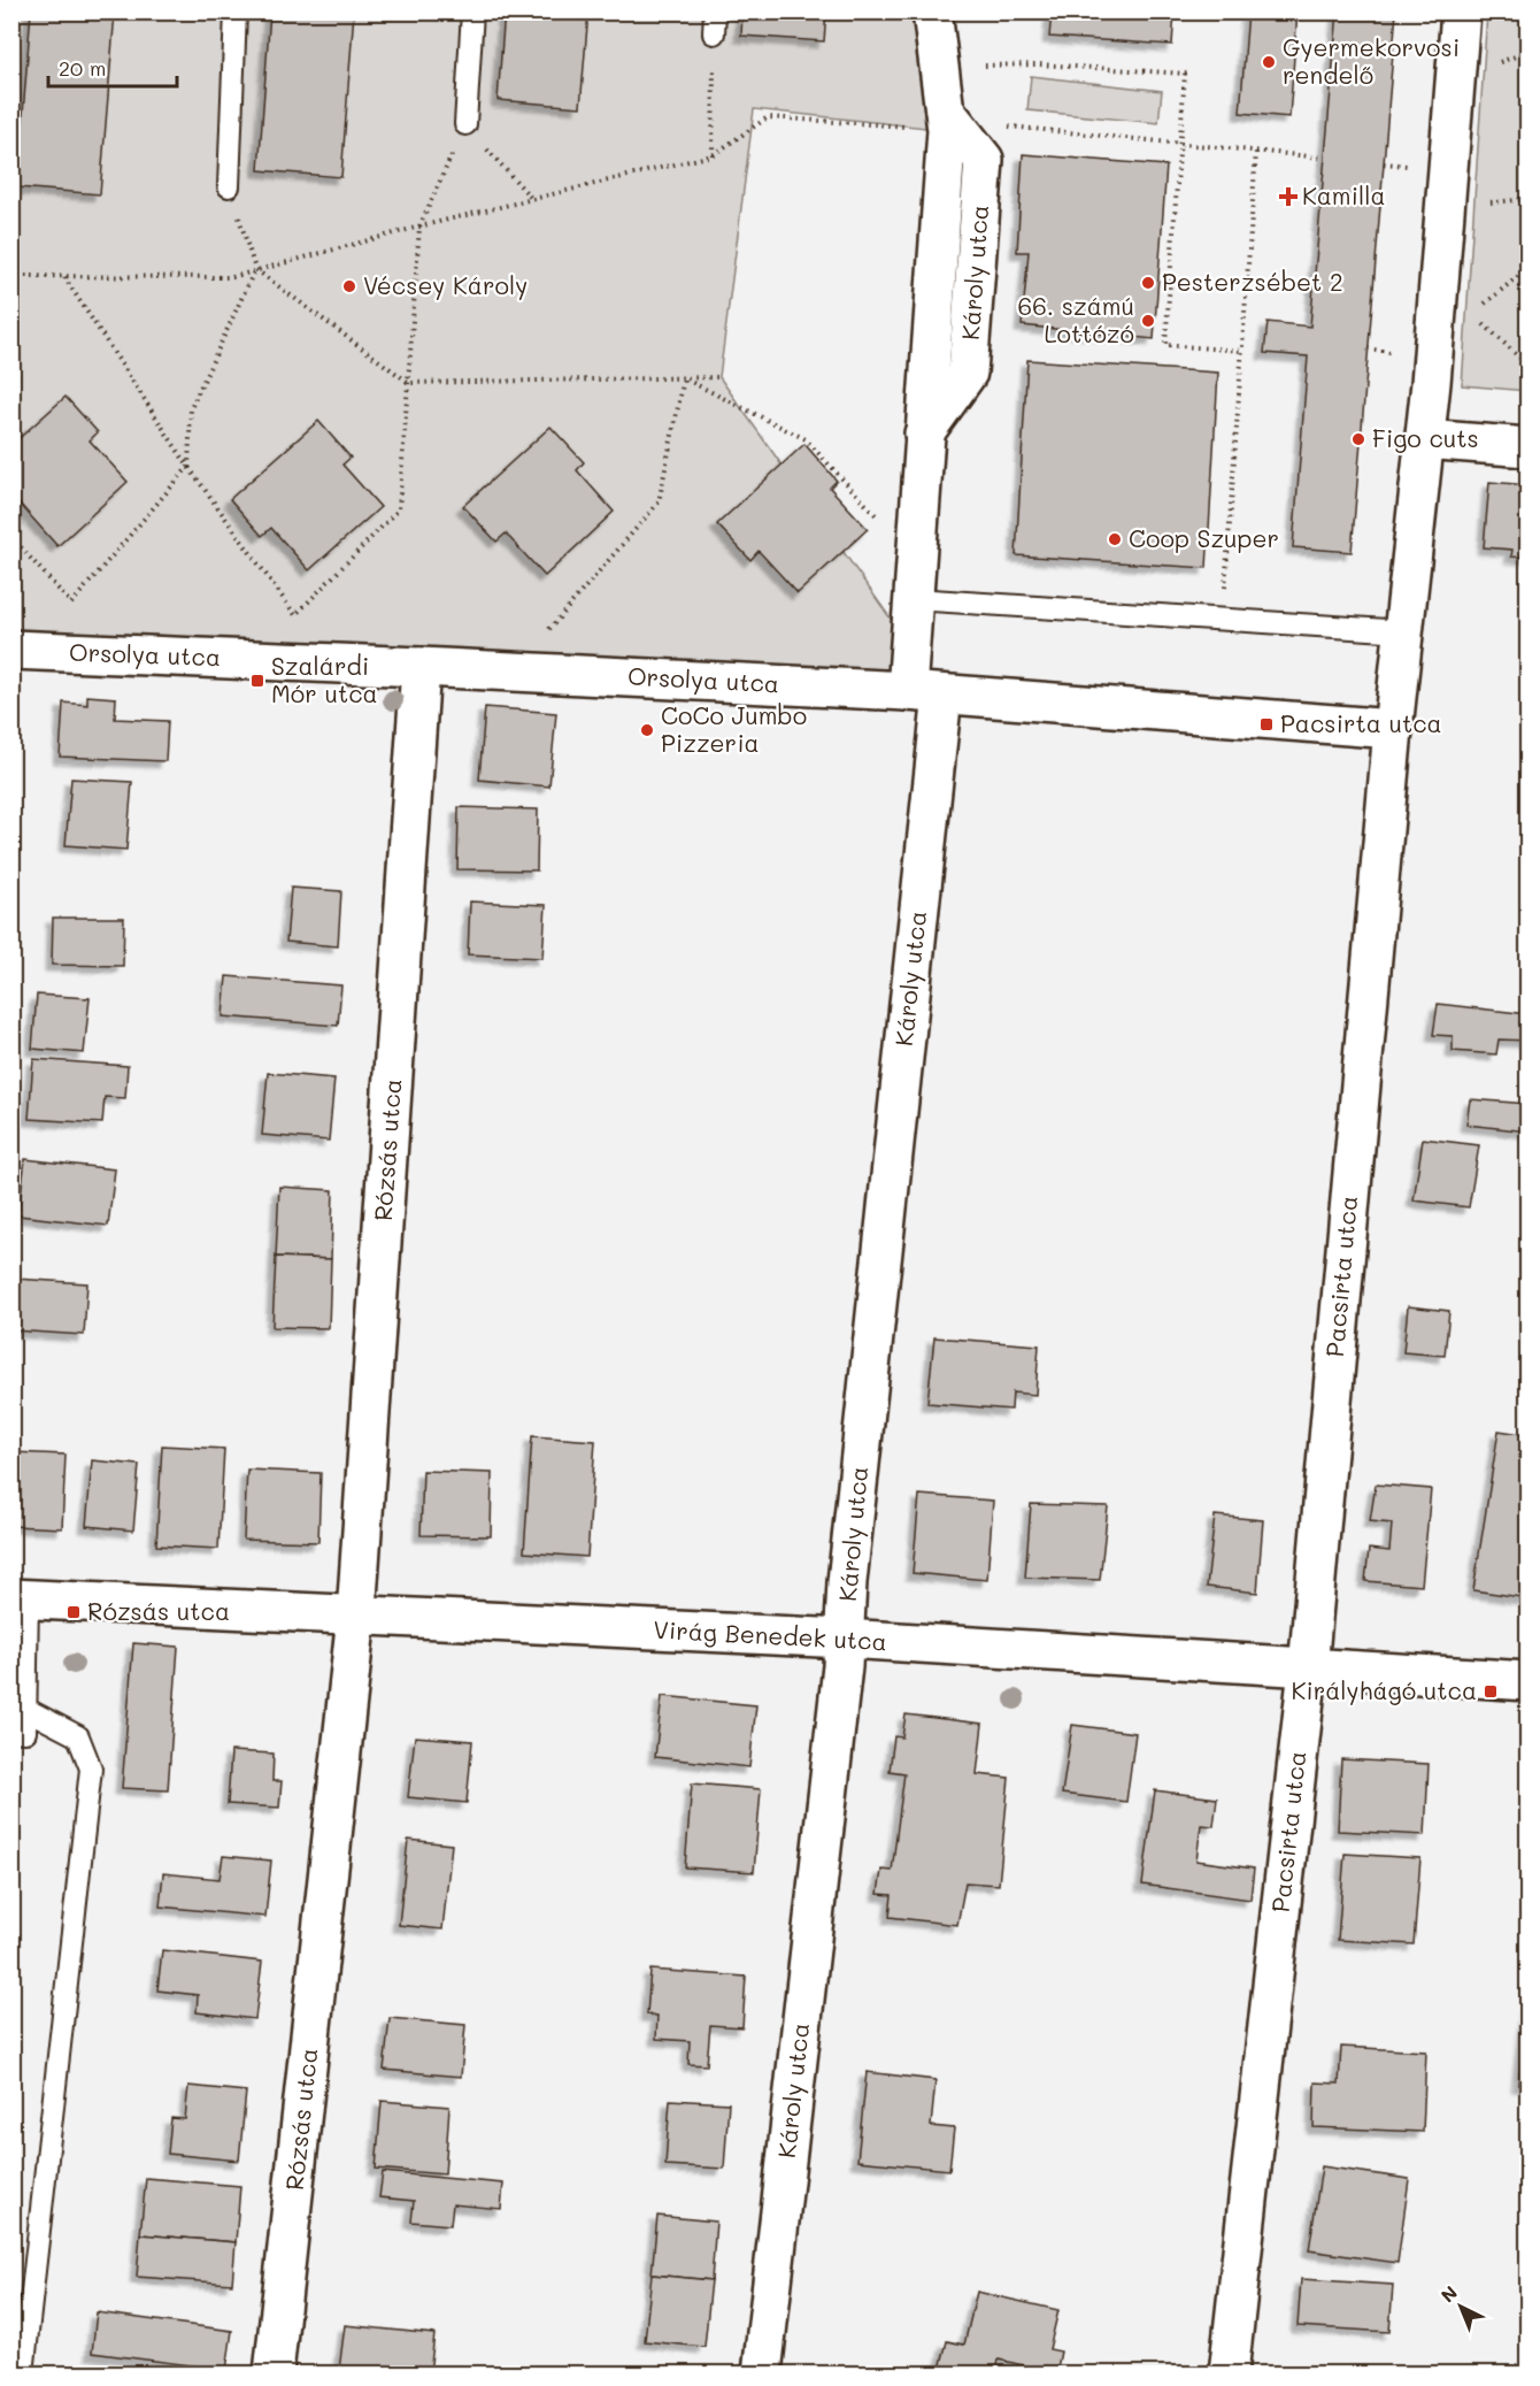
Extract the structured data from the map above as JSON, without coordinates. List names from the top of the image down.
{
  "streets": {
    "street": [
      "Károly utca",
      "Orsolya utca",
      "Rózsás utca",
      "Pacsirta utca",
      "Virág Benedek utca"
    ]
  },
  "crossings": [
    ["Károly utca", "Orsolya utca"],
    ["Károly utca", "Virág Benedek utca"],
    ["Orsolya utca", "Rózsás utca"],
    ["Orsolya utca", "Pacsirta utca"],
    ["Rózsás utca", "Virág Benedek utca"],
    ["Pacsirta utca", "Virág Benedek utca"]
  ],
  "places": {
    "other": [
      "Gyermekorvosi rendelő",
      "Pesterzsébet 2",
      "Vécsey Károly",
      "66. számú Lottózó",
      "Figo cuts",
      "Coop Szuper",
      "CoCo Jumbo Pizzeria"
    ],
    "health": ["Kamilla"],
    "transit": [
      "Szalárdi Mór utca",
      "Pacsirta utca",
      "Rózsás utca",
      "Királyhágó utca"
    ]
  },
  "scale_bar": "20 m",
  "north": "top left"
}
